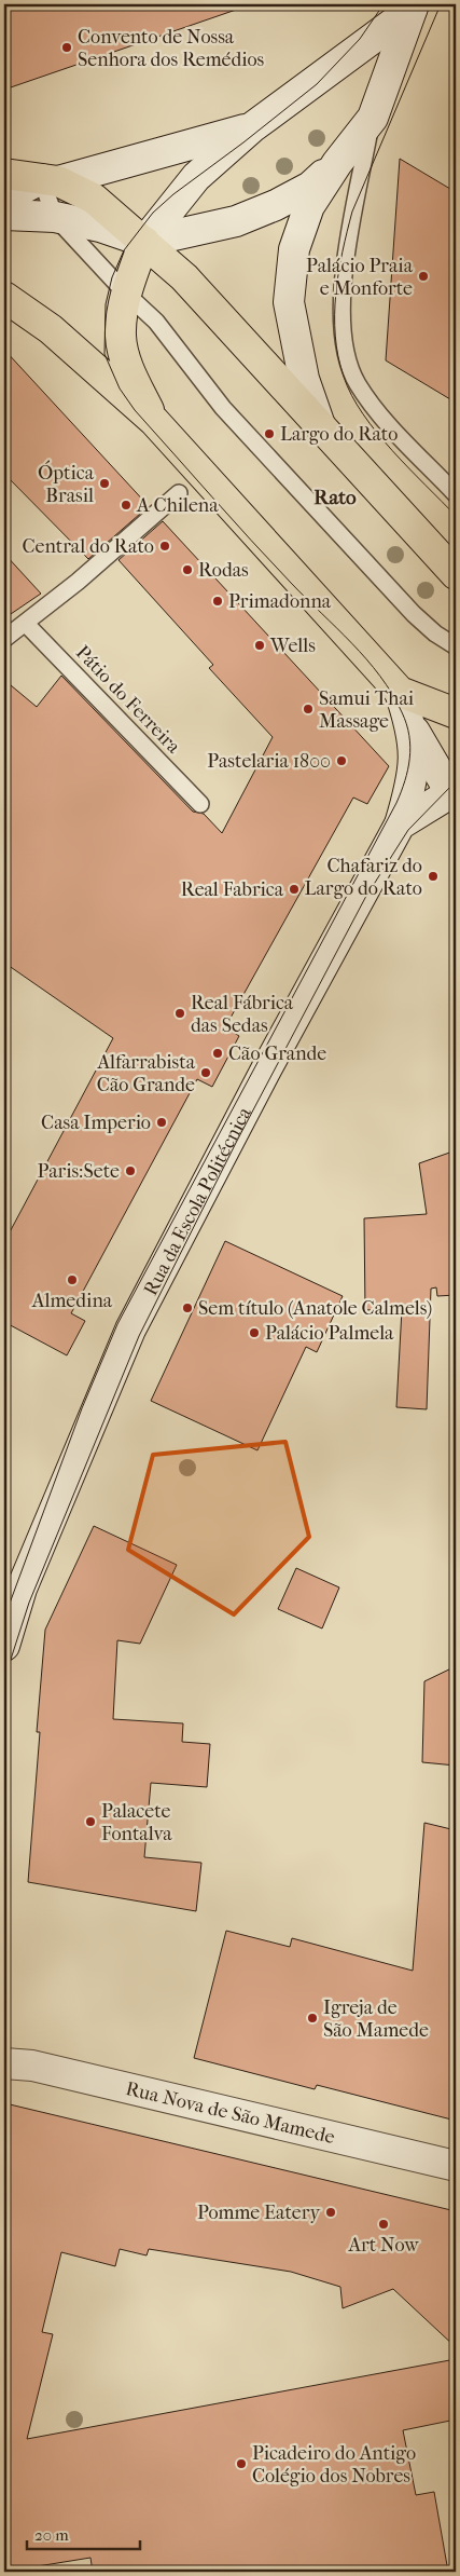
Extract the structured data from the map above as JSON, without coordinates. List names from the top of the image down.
{
  "streets": {
    "main road": ["Rua da Escola Politécnica", "Rua Nova de São Mamede"],
    "lane": ["Pátio do Ferreira"]
  },
  "districts": ["Rato"],
  "places": [
    "Convento de Nossa Senhora dos Remédios",
    "Palácio Praia e Monforte",
    "Largo do Rato",
    "Óptica Brasil",
    "A Chilena",
    "Central do Rato",
    "Rodas",
    "Primadonna",
    "Wells",
    "Samui Thai Massage",
    "Pastelaria 1800",
    "Chafariz do Largo do Rato",
    "Real Fabrica",
    "Real Fábrica das Sedas",
    "Cão Grande",
    "Alfarrabista Cão Grande",
    "Casa Imperio",
    "Paris:Sete",
    "Almedina",
    "Sem título (Anatole Calmels)",
    "Palácio Palmela",
    "Palacete Fontalva",
    "Igreja de São Mamede",
    "Pomme Eatery",
    "Art Now",
    "Picadeiro do Antigo Colégio dos Nobres"
  ],
  "scale_bar": "20 m"
}
